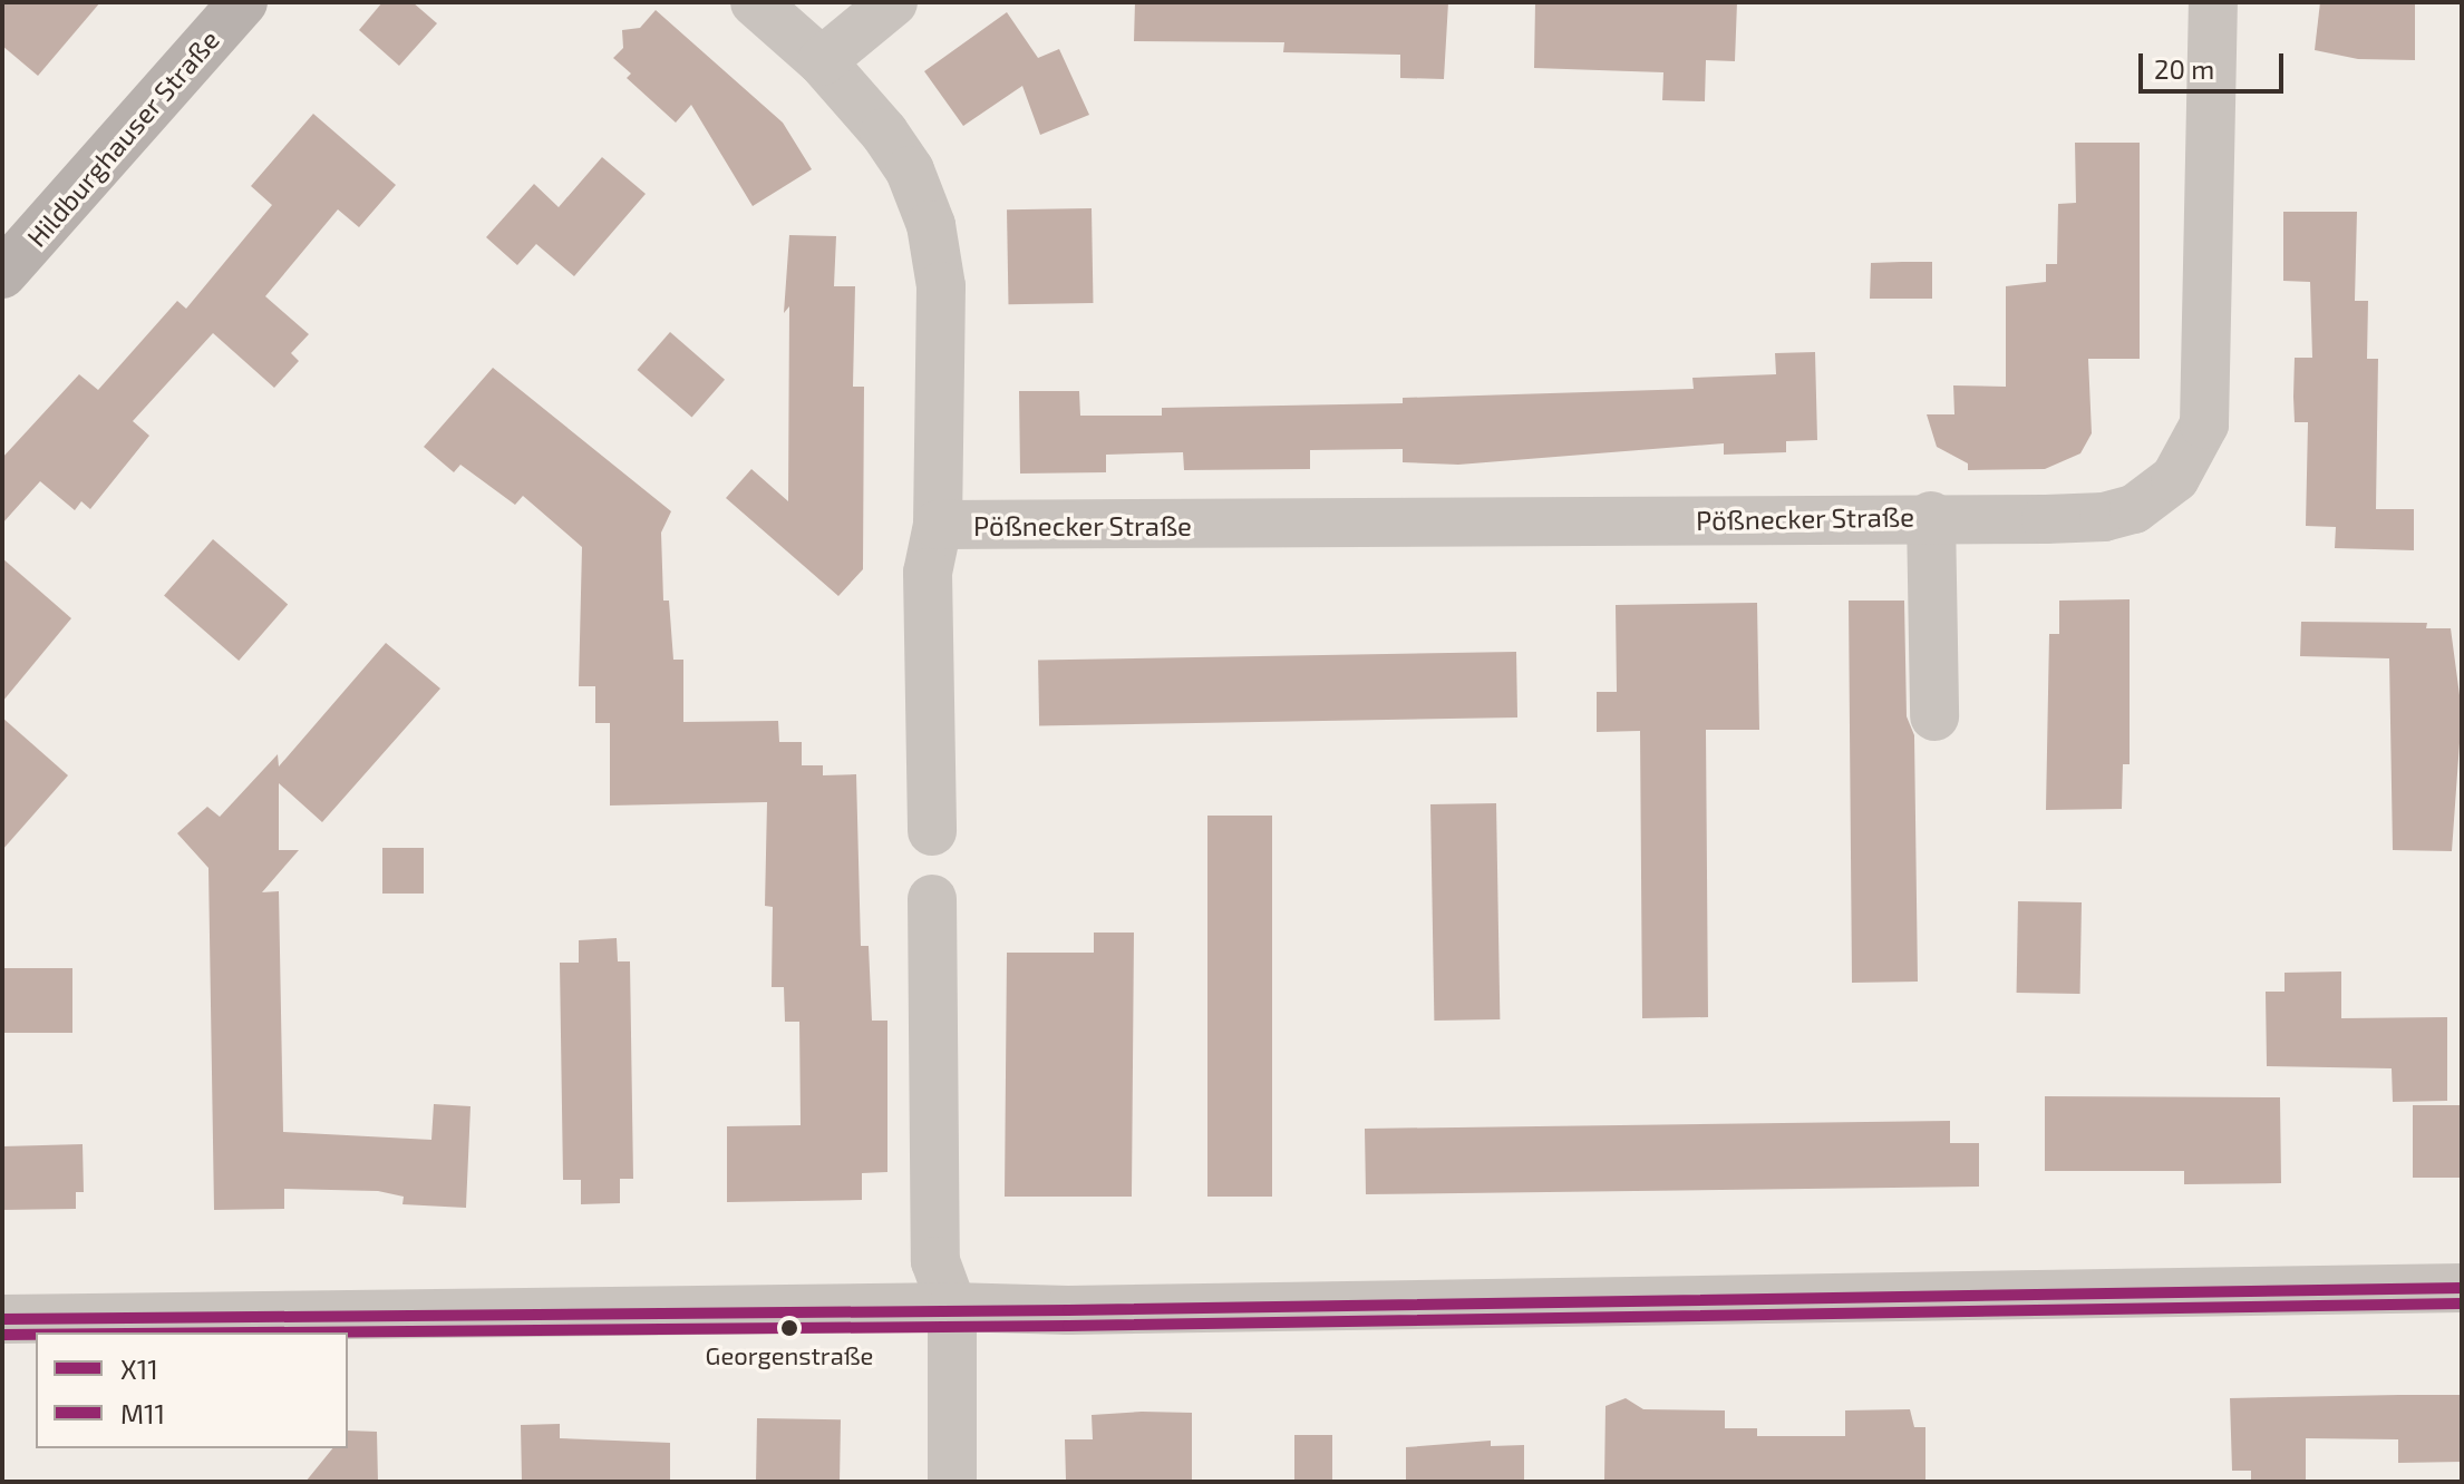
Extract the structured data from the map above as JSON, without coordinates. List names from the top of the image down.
{
  "streets": {
    "main road": ["Hildburghauser Straße"],
    "street": ["Pößnecker Straße"]
  },
  "places": ["Georgenstraße"],
  "lines": ["transit line X11", "transit line M11"],
  "legend": ["X11", "M11"],
  "scale_bar": "20 m"
}
